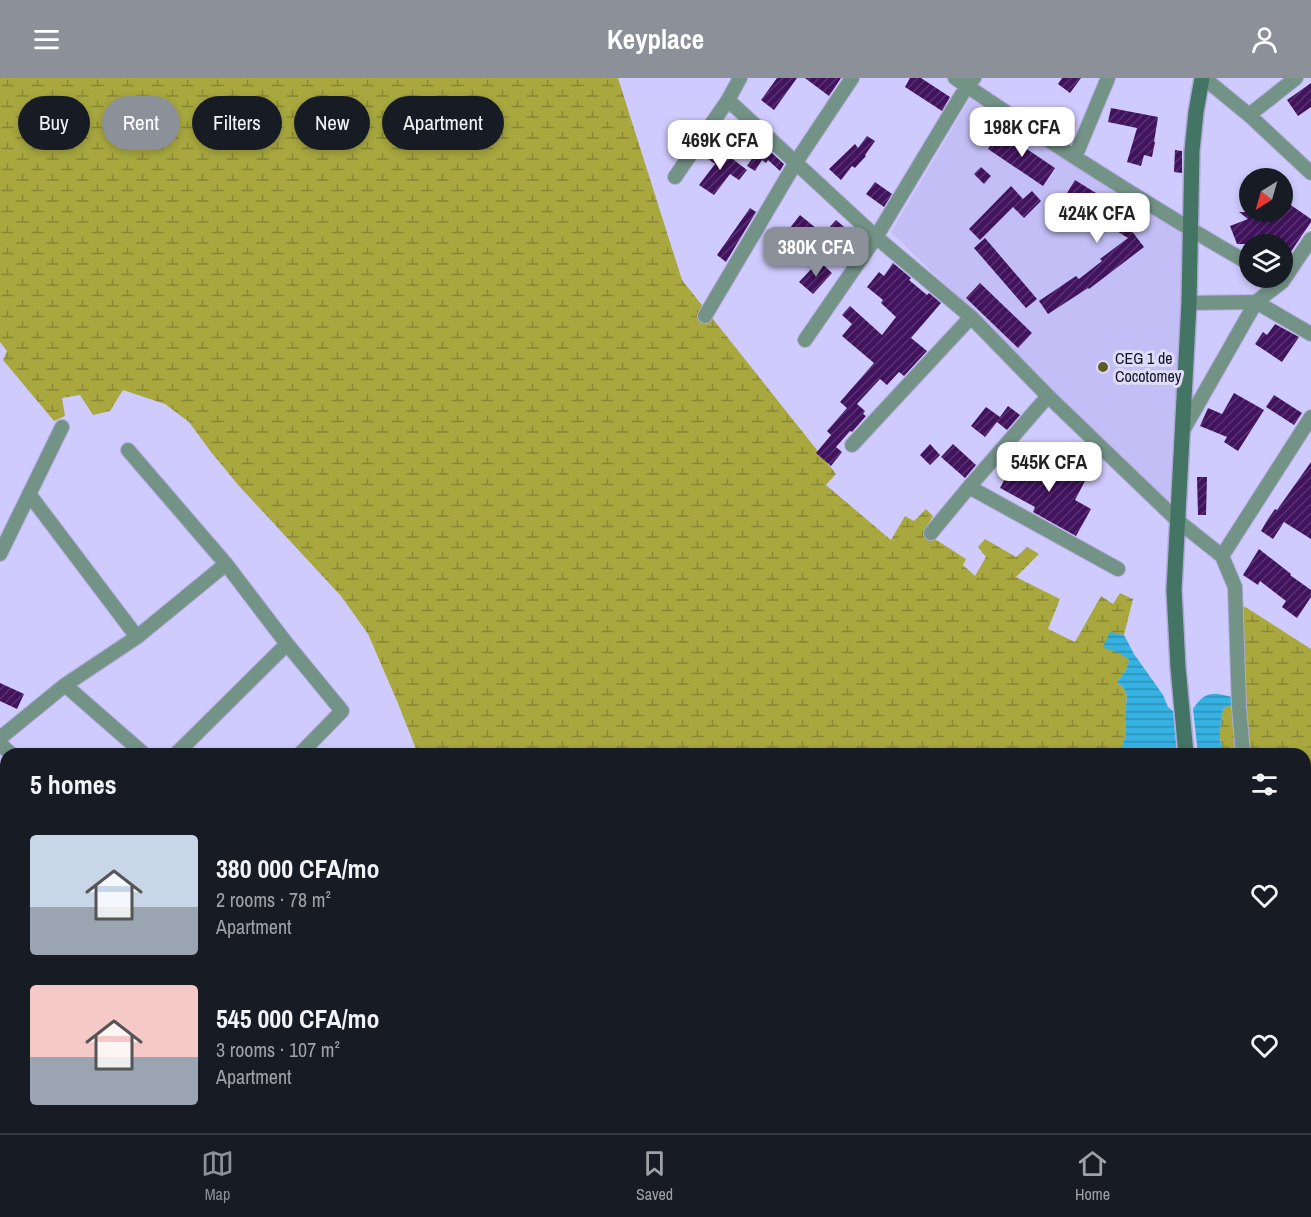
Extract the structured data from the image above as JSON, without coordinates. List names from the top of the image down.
{
  "places": ["CEG 1 de Cocotomey"],
  "north": "bottom left",
  "page": {
    "header": "Keyplace",
    "chip": [
      "Buy",
      "Rent",
      "Filters",
      "New",
      "Apartment"
    ],
    "price": [
      "198K CFA",
      "469K CFA",
      "424K CFA",
      "380K CFA",
      "545K CFA"
    ],
    "heading": "5 homes",
    "list": [
      {
        "name": "380 000 CFA/mo",
        "note": "2 rooms · 78 m² · Apartment"
      },
      {
        "name": "545 000 CFA/mo",
        "note": "3 rooms · 107 m² · Apartment"
      }
    ],
    "tabs": ["Map", "Saved", "Home"]
  }
}
